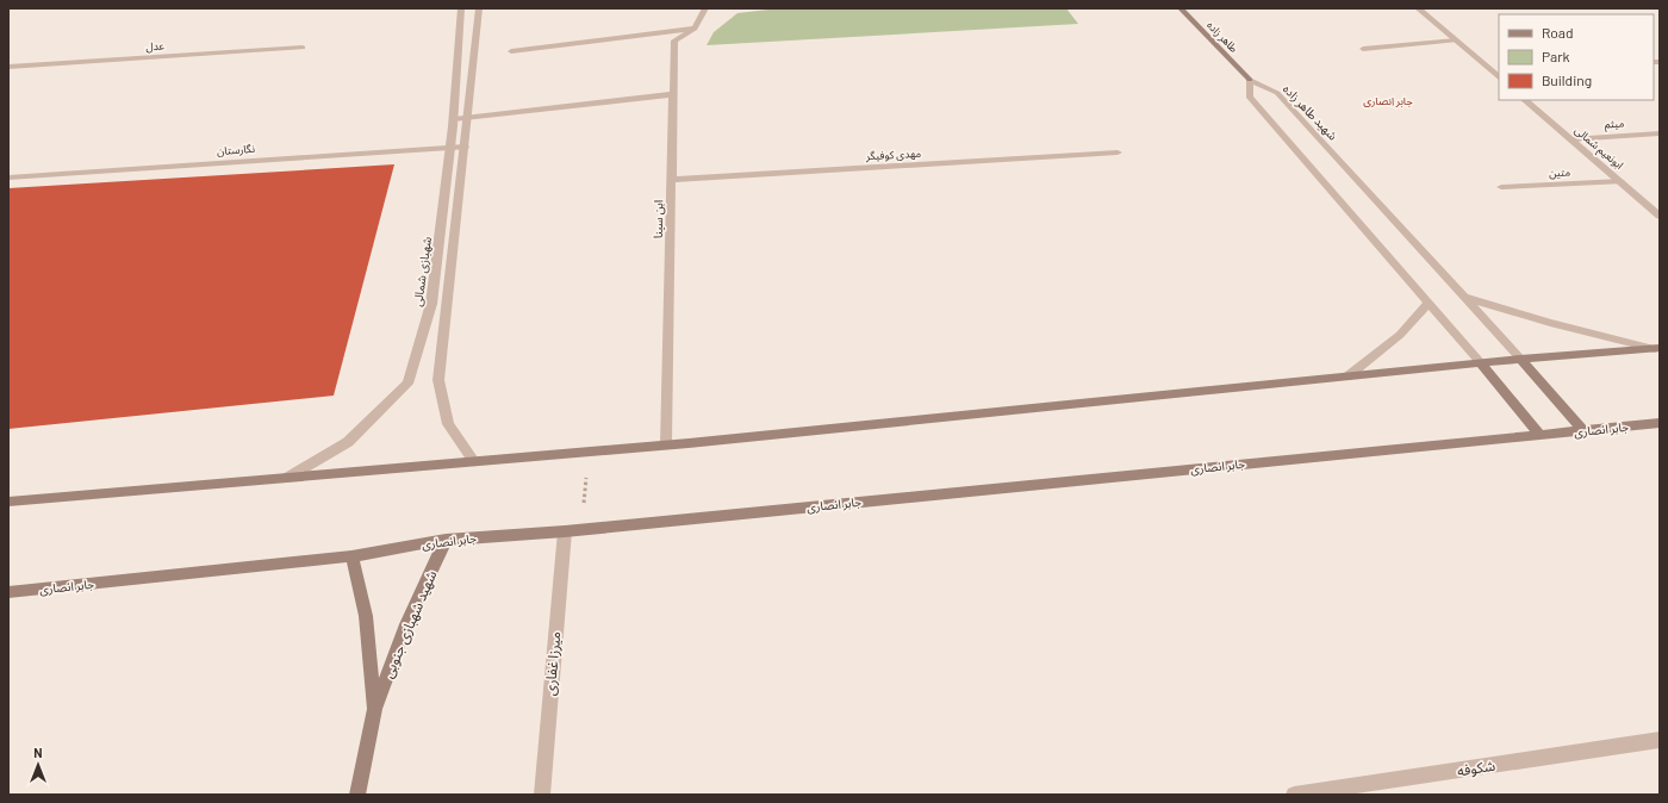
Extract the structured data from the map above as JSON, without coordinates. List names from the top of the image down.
{
  "streets": {
    "main road": ["طاهر زاده", "جابر انصاری", "شهید شهبازی جنوبی"],
    "street": [
      "عدل",
      "شهید طاهر زاده",
      "میثم",
      "ابونعیم شمالی",
      "نگارستان",
      "مهدی کوفیگر",
      "متین",
      "ابن سینا",
      "شهبازی شمالی",
      "میرزا غفاری",
      "شکوفه"
    ]
  },
  "crossings": [
    ["طاهر زاده", "شهید طاهر زاده"],
    ["میثم", "ابونعیم شمالی"],
    ["ابونعیم شمالی", "متین"],
    ["نگارستان", "شهبازی شمالی"],
    ["مهدی کوفیگر", "ابن سینا"],
    ["جابر انصاری", "شهید شهبازی جنوبی"],
    ["جابر انصاری", "میرزا غفاری"]
  ],
  "districts": ["جابر انصاری"],
  "legend": ["Road", "Park", "Building"],
  "north": "top"
}
